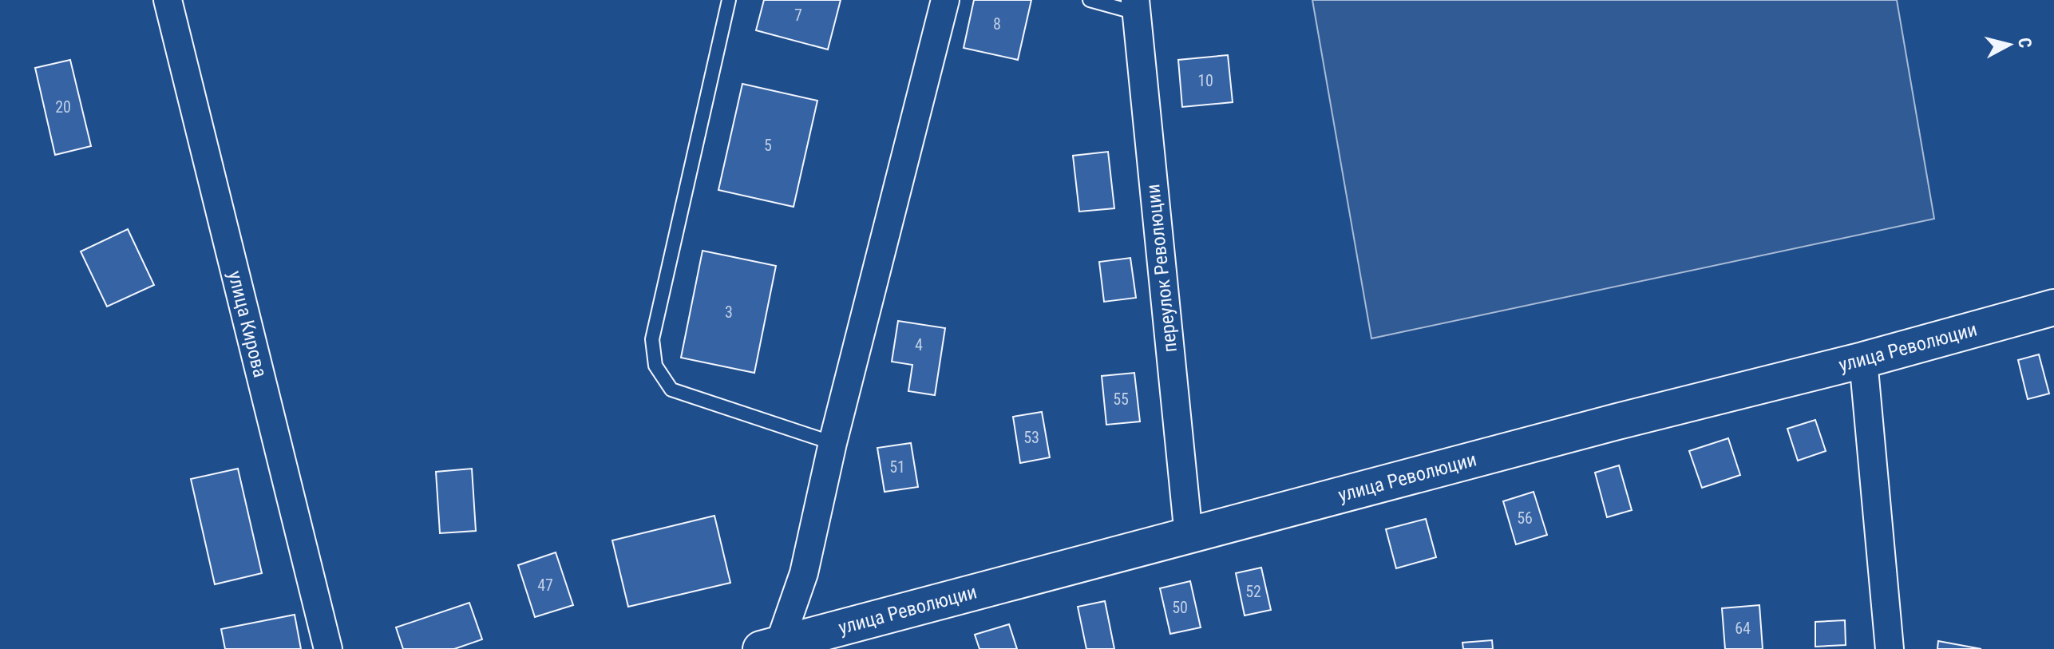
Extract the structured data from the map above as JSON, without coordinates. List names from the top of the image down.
{
  "streets": {
    "street": ["переулок Революции", "улица Кирова", "улица Революции"]
  },
  "crossings": [
    ["переулок Революции", "улица Революции"]
  ],
  "house_numbers": [
    "7",
    "8",
    "10",
    "20",
    "5",
    "3",
    "4",
    "55",
    "53",
    "51",
    "56",
    "47",
    "52",
    "50",
    "64"
  ],
  "north": "right"
}
